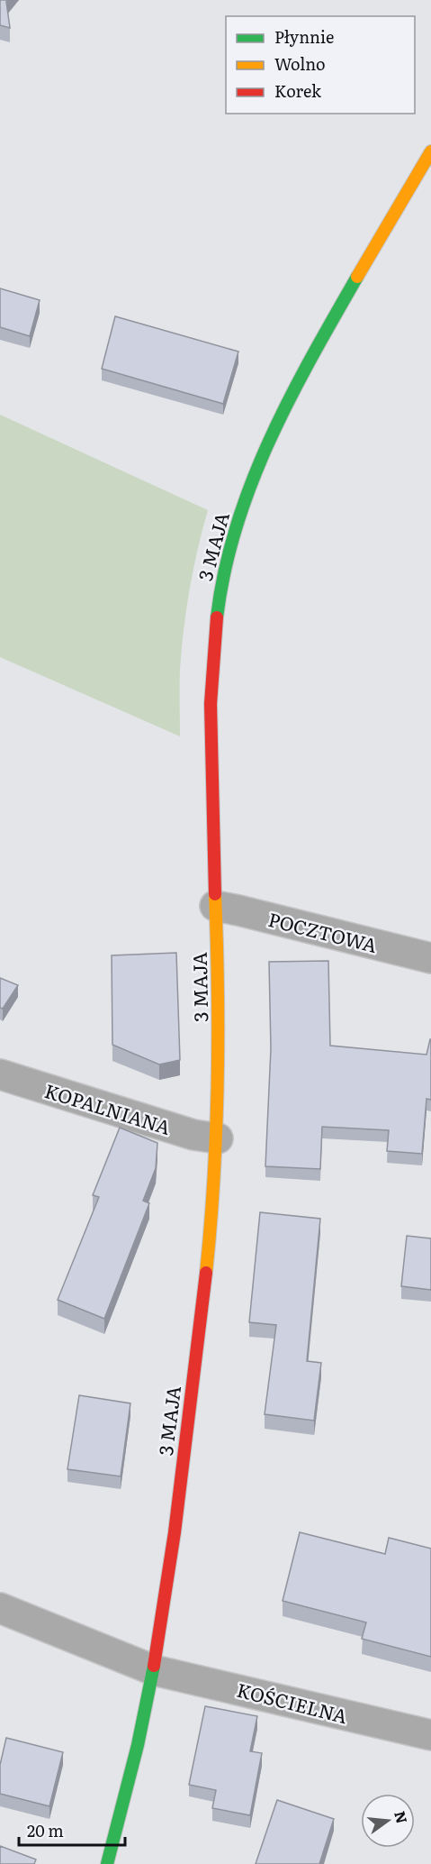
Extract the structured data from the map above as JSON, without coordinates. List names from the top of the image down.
{
  "streets": {
    "main road": ["3 MAJA"],
    "street": ["POCZTOWA", "KOPALNIANA", "KOŚCIELNA"]
  },
  "crossings": [
    ["3 MAJA", "POCZTOWA"],
    ["3 MAJA", "KOPALNIANA"],
    ["3 MAJA", "KOŚCIELNA"]
  ],
  "legend": ["Płynnie", "Wolno", "Korek"],
  "scale_bar": "20 m",
  "north": "right"
}
